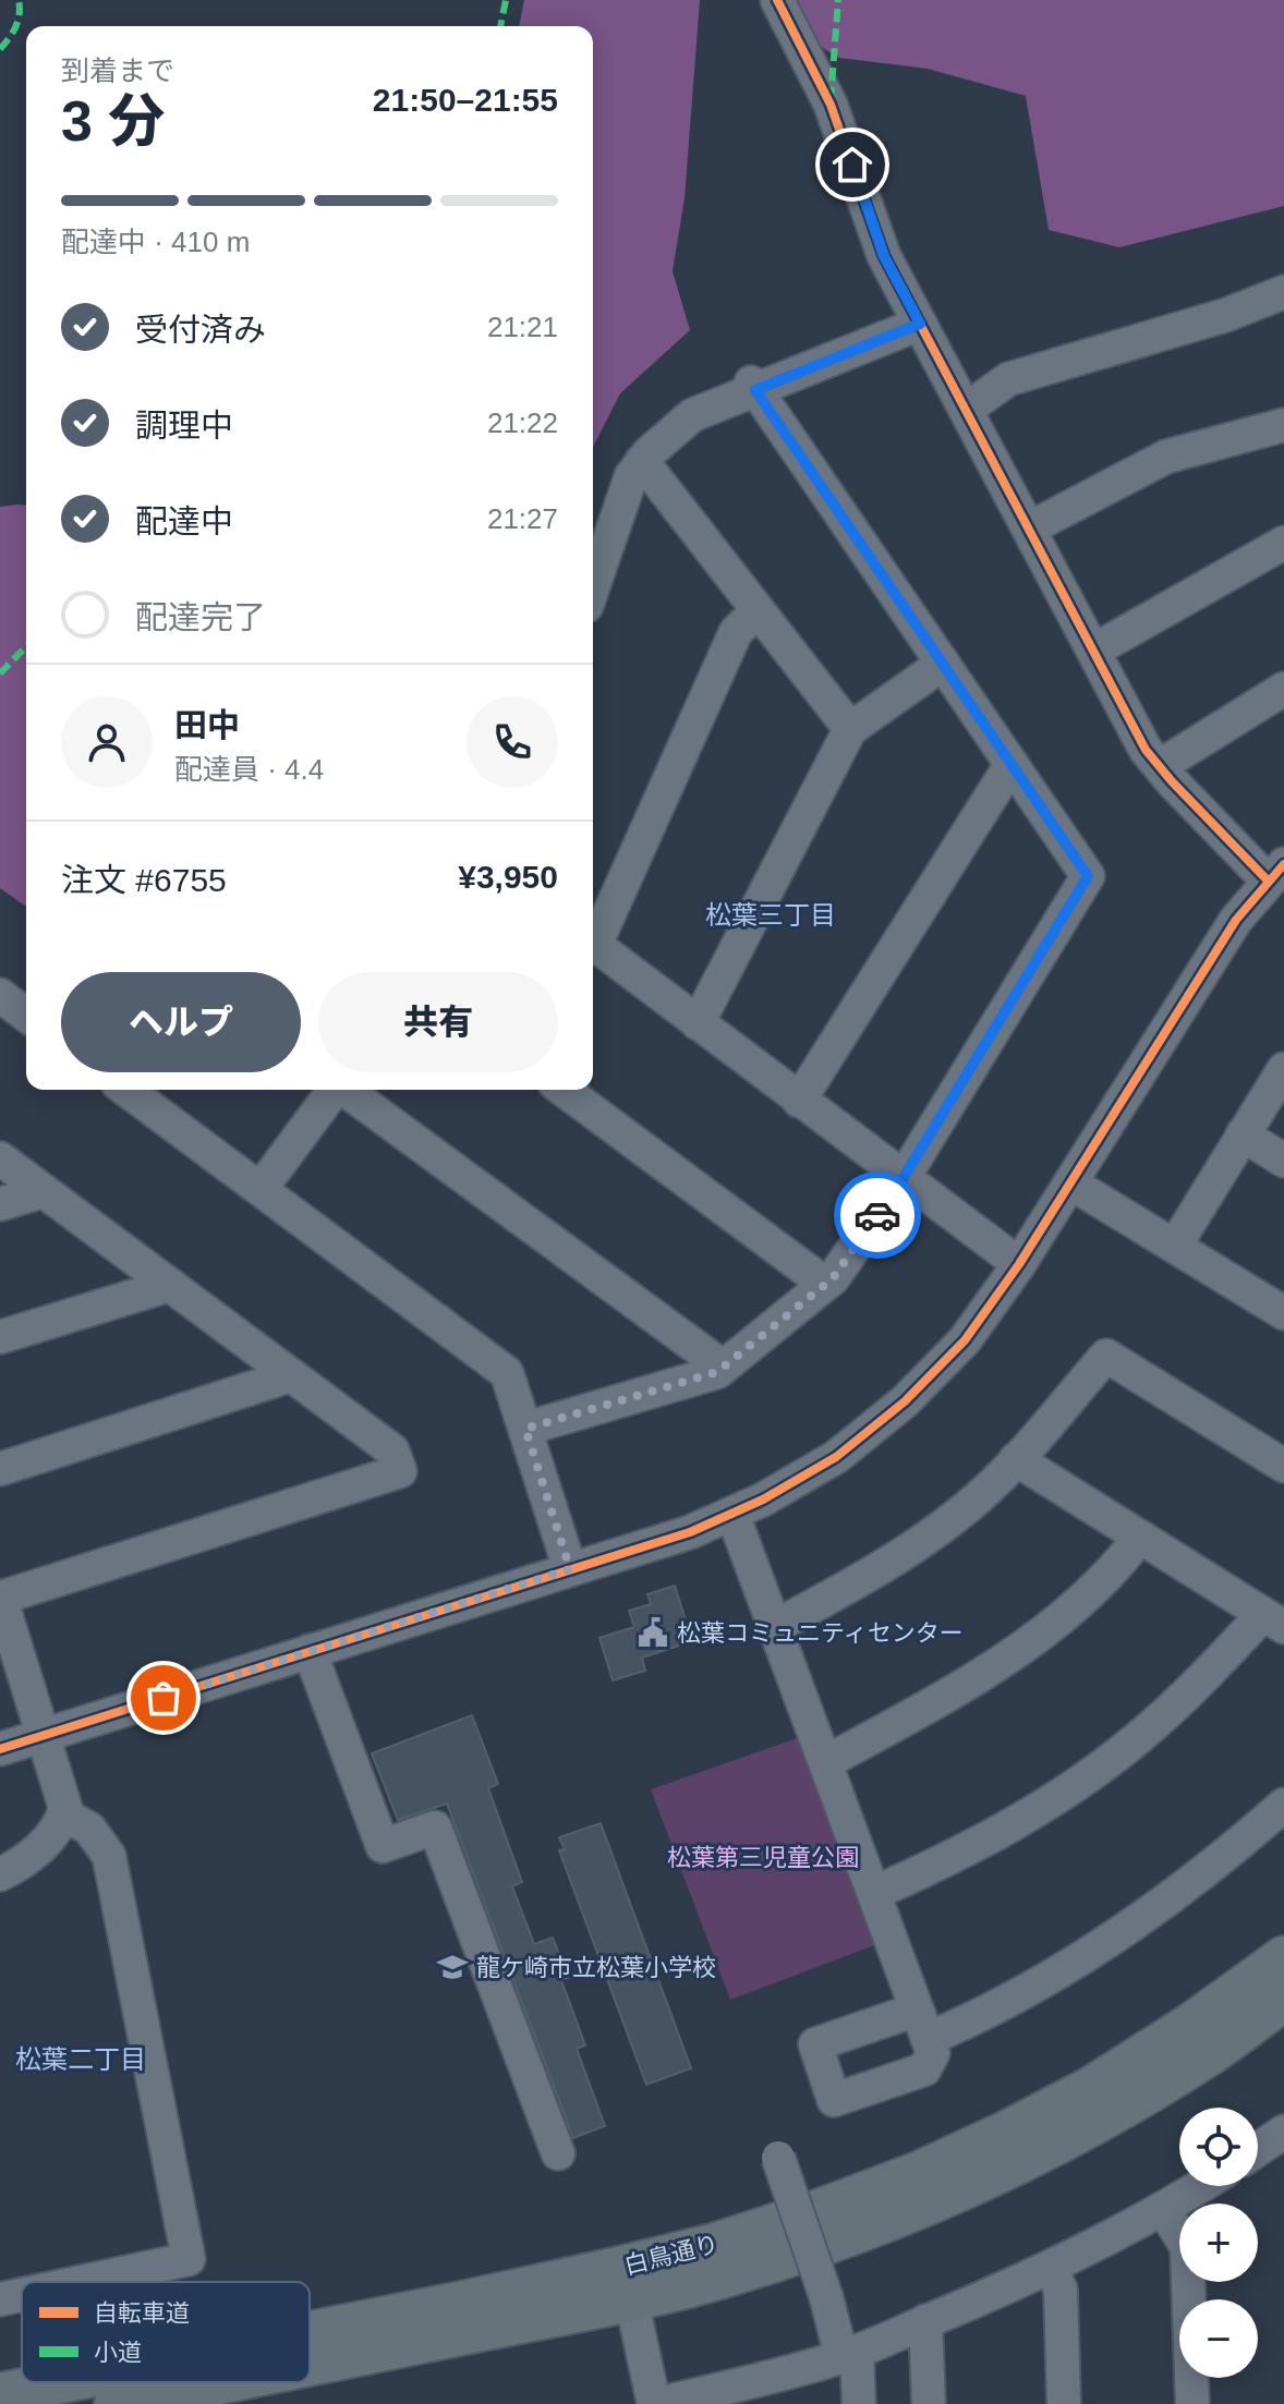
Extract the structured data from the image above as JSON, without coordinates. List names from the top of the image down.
{
  "streets": {
    "main road": ["白鳥通り"]
  },
  "districts": ["松葉三丁目", "松葉二丁目"],
  "parks": ["松葉第三児童公園"],
  "places": {
    "public building": ["松葉コミュニティセンター"],
    "school or university": ["龍ケ崎市立松葉小学校"]
  },
  "legend": ["自転車道", "小道"],
  "page": {
    "heading": ["3 分", "到着まで", "21:50–21:55"],
    "panel": [
      "田中",
      "配達員 · 4.4",
      "注文 #6755",
      "¥3,950"
    ],
    "bar": "配達中 · 410 m",
    "list": [
      ["受付済み", "21:21"],
      ["調理中", "21:22"],
      ["配達中", "21:27"],
      "配達完了"
    ],
    "buttons": ["ヘルプ", "共有"],
    "map_buttons": ["+", "−"]
  }
}
